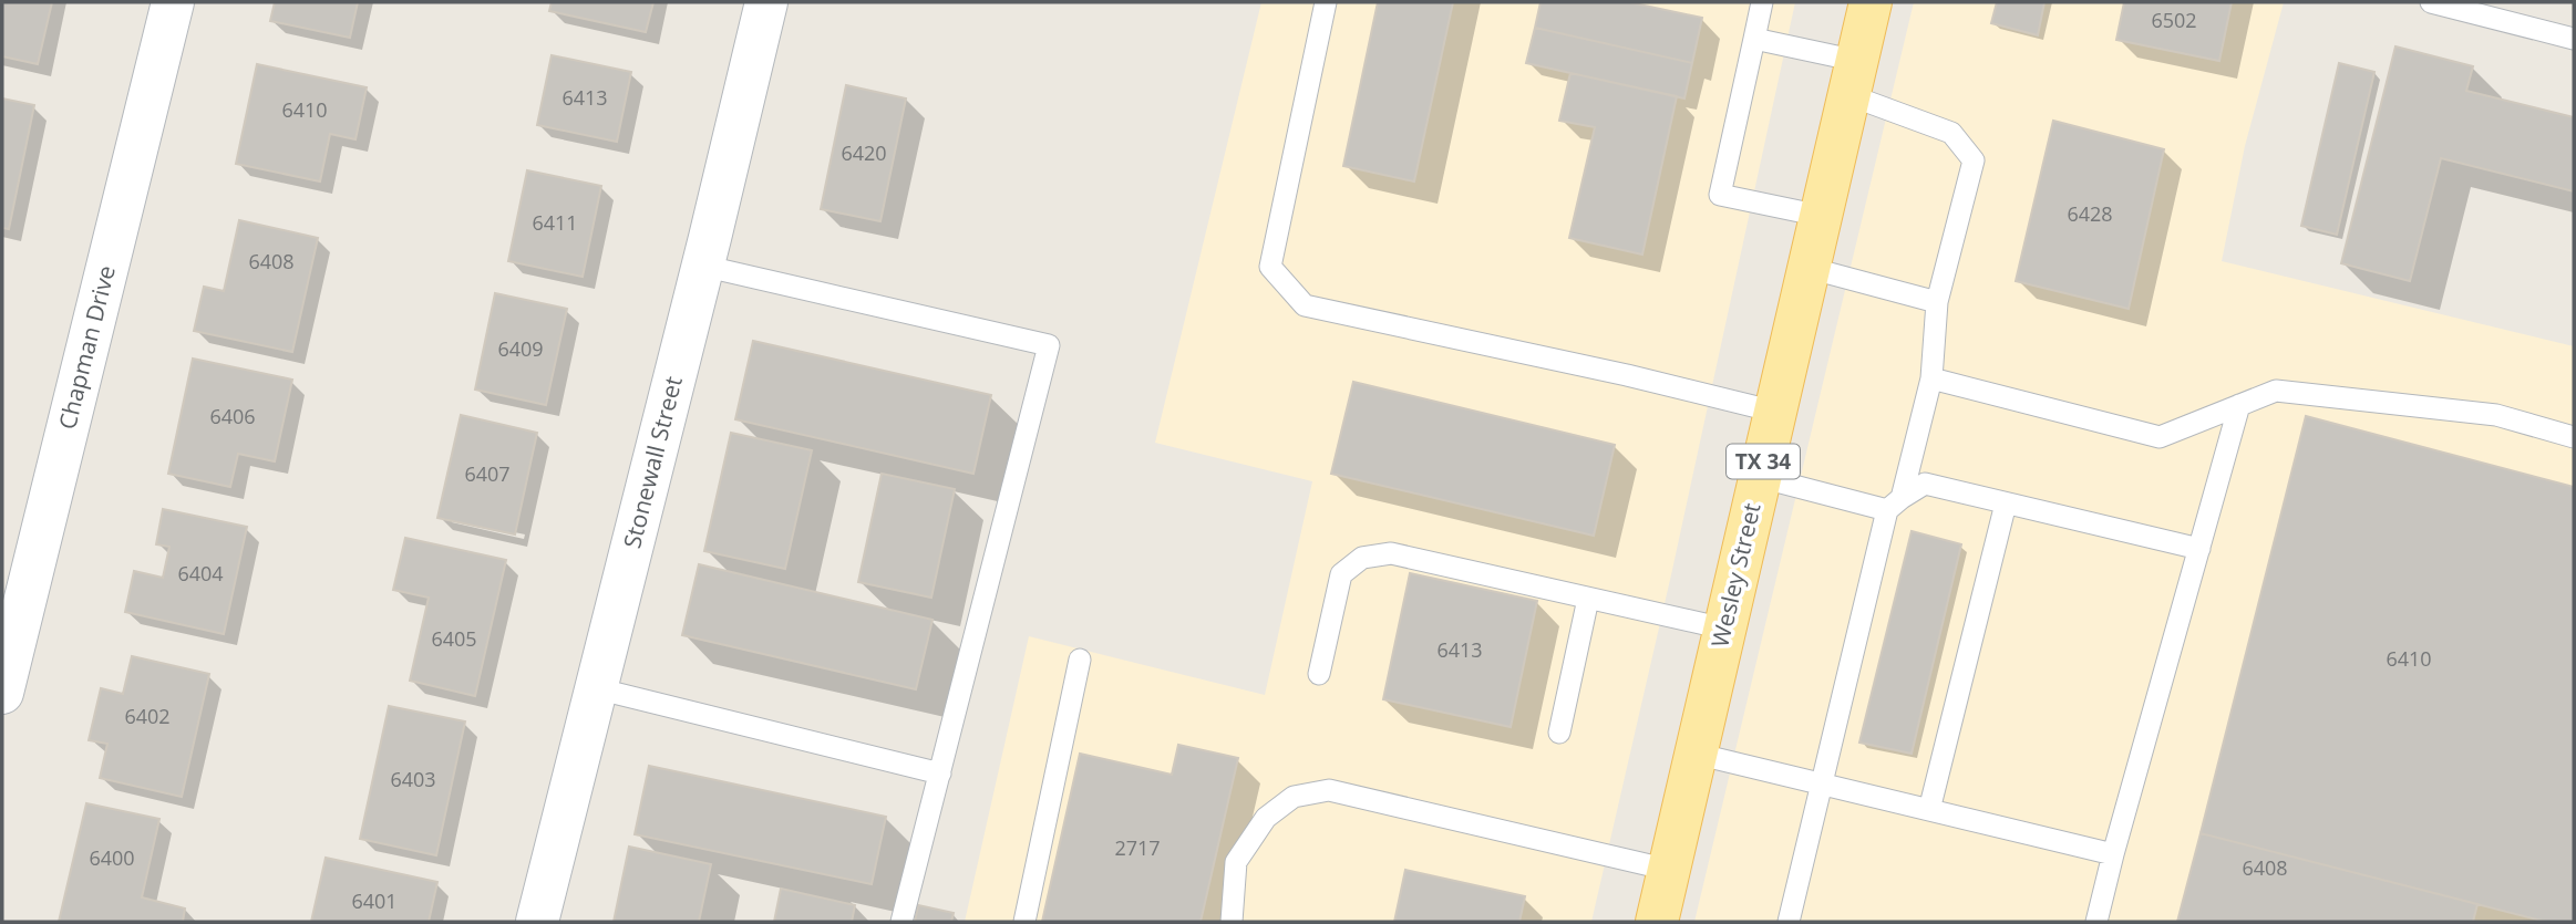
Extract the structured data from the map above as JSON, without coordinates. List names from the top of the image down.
{
  "streets": {
    "main road": ["TX 34", "Wesley Street"],
    "street": ["Chapman Drive", "Stonewall Street"]
  },
  "house_numbers": [
    "6502",
    "6413",
    "6410",
    "6420",
    "6428",
    "6411",
    "6408",
    "6409",
    "6406",
    "6407",
    "6404",
    "6405",
    "6413",
    "6410",
    "6402",
    "6403",
    "2717",
    "6400",
    "6408",
    "6401"
  ]
}
